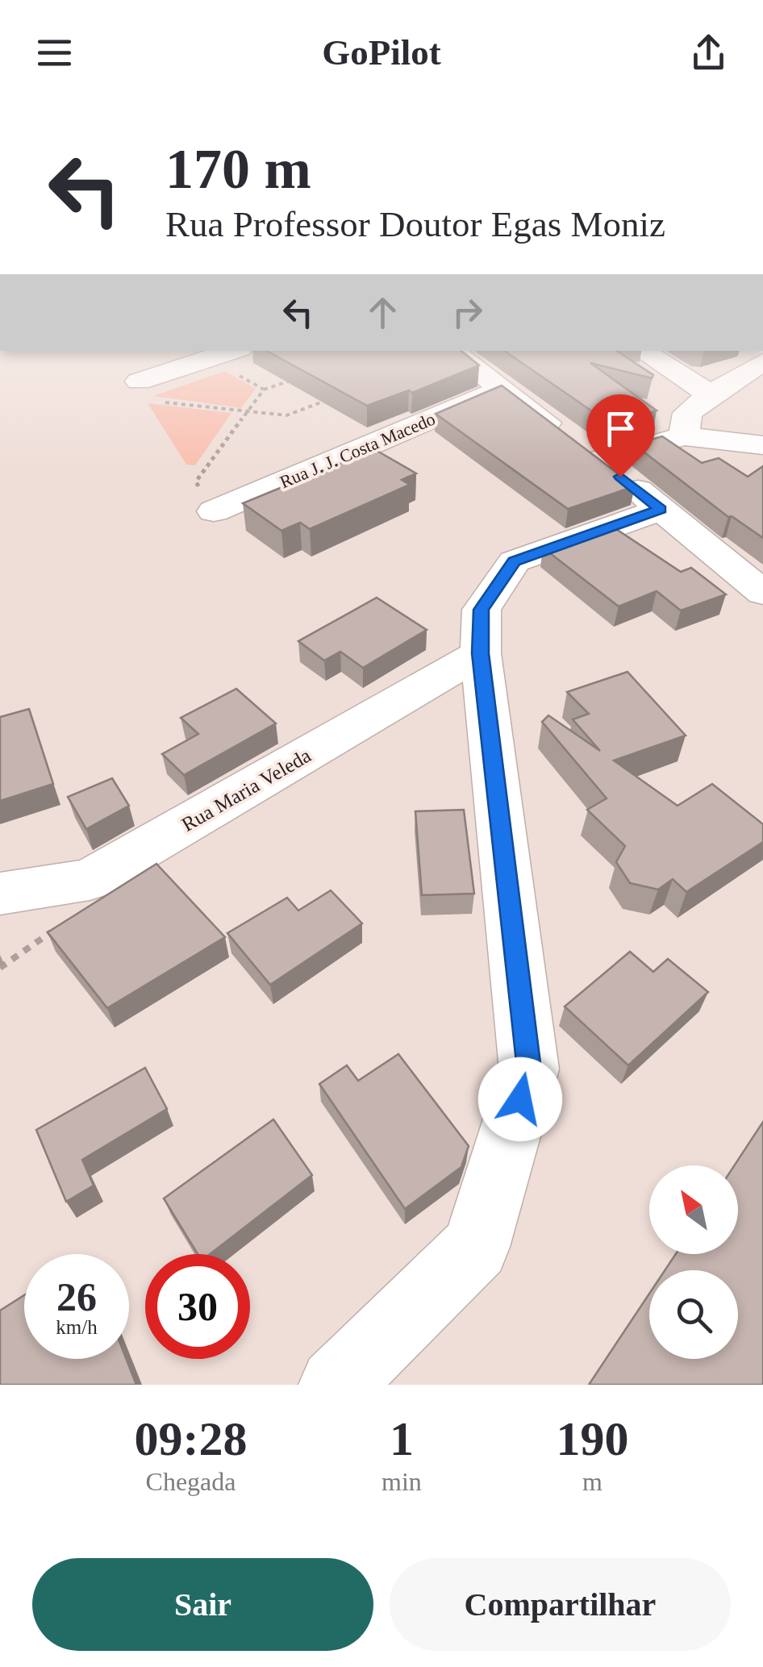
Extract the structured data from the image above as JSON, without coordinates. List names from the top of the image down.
{
  "streets": {
    "street": ["Rua J. J. Costa Macedo", "Rua Maria Veleda"]
  },
  "north": "top left",
  "page": {
    "header": "GoPilot",
    "turn": ["170 m", "Rua Professor Doutor Egas Moniz"],
    "speed": "26 km/h",
    "limit": "30",
    "eta": [
      "09:28",
      "Chegada",
      "1",
      "min",
      "190",
      "m"
    ],
    "buttons": ["Sair", "Compartilhar"]
  }
}
